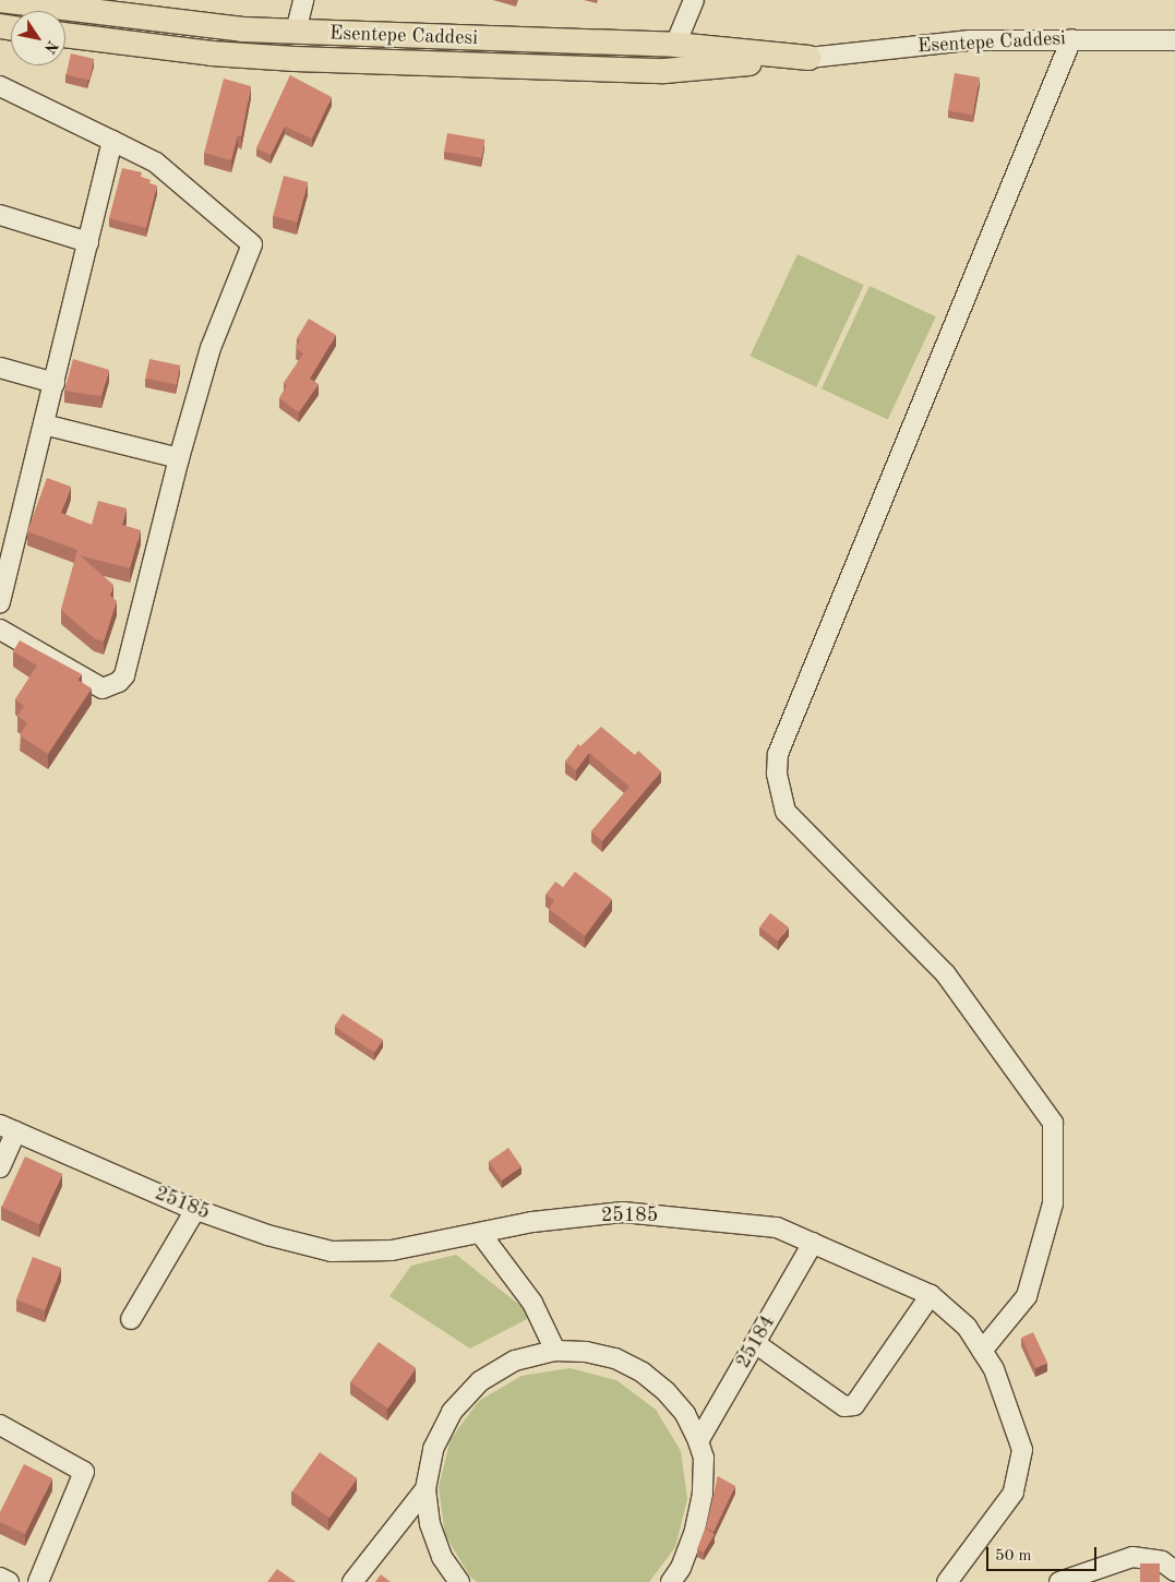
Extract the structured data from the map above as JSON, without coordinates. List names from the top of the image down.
{
  "streets": {
    "main road": ["Esentepe Caddesi"],
    "street": ["25185", "25184"]
  },
  "crossings": [
    ["25185", "25184"]
  ],
  "scale_bar": "50 m",
  "north": "bottom right"
}
